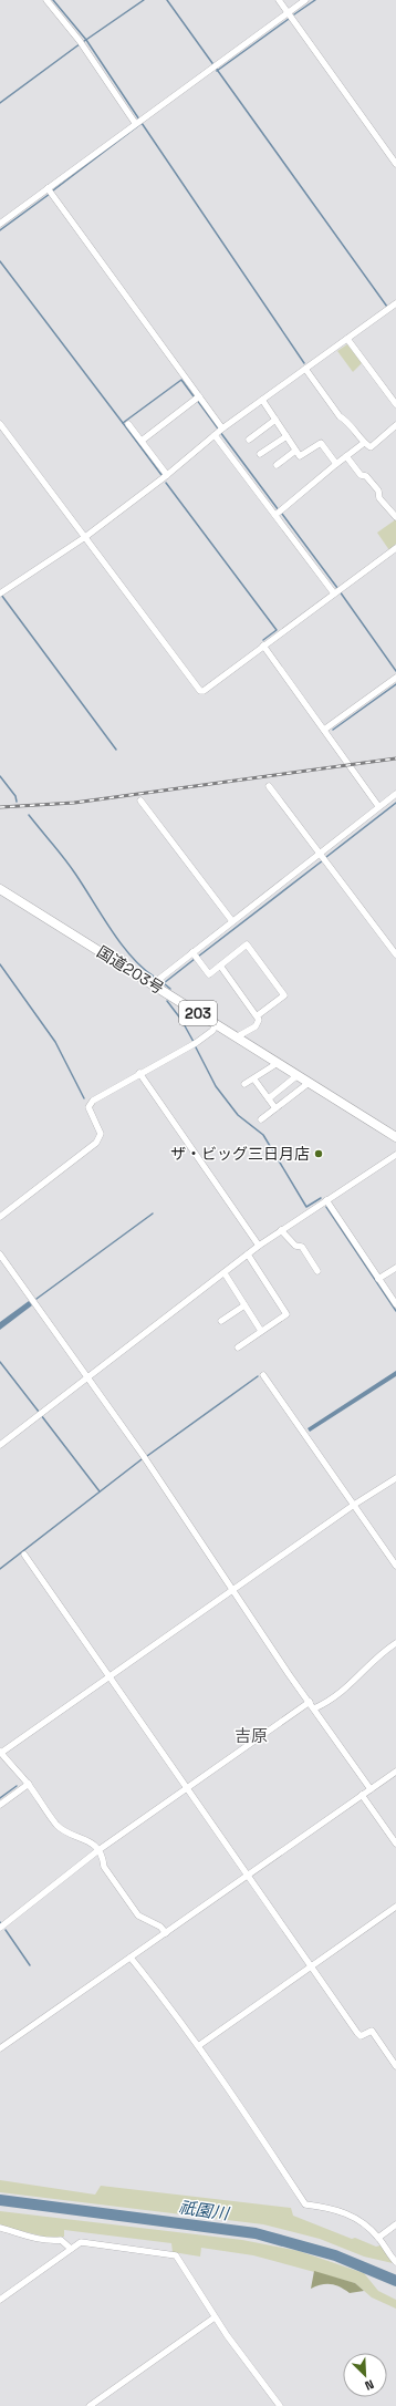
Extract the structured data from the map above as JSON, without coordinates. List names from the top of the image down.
{
  "streets": {
    "highway": ["国道203号", "203"]
  },
  "districts": ["吉原"],
  "water": ["祇園川"],
  "places": ["ザ・ビッグ三日月店"],
  "north": "bottom right"
}
